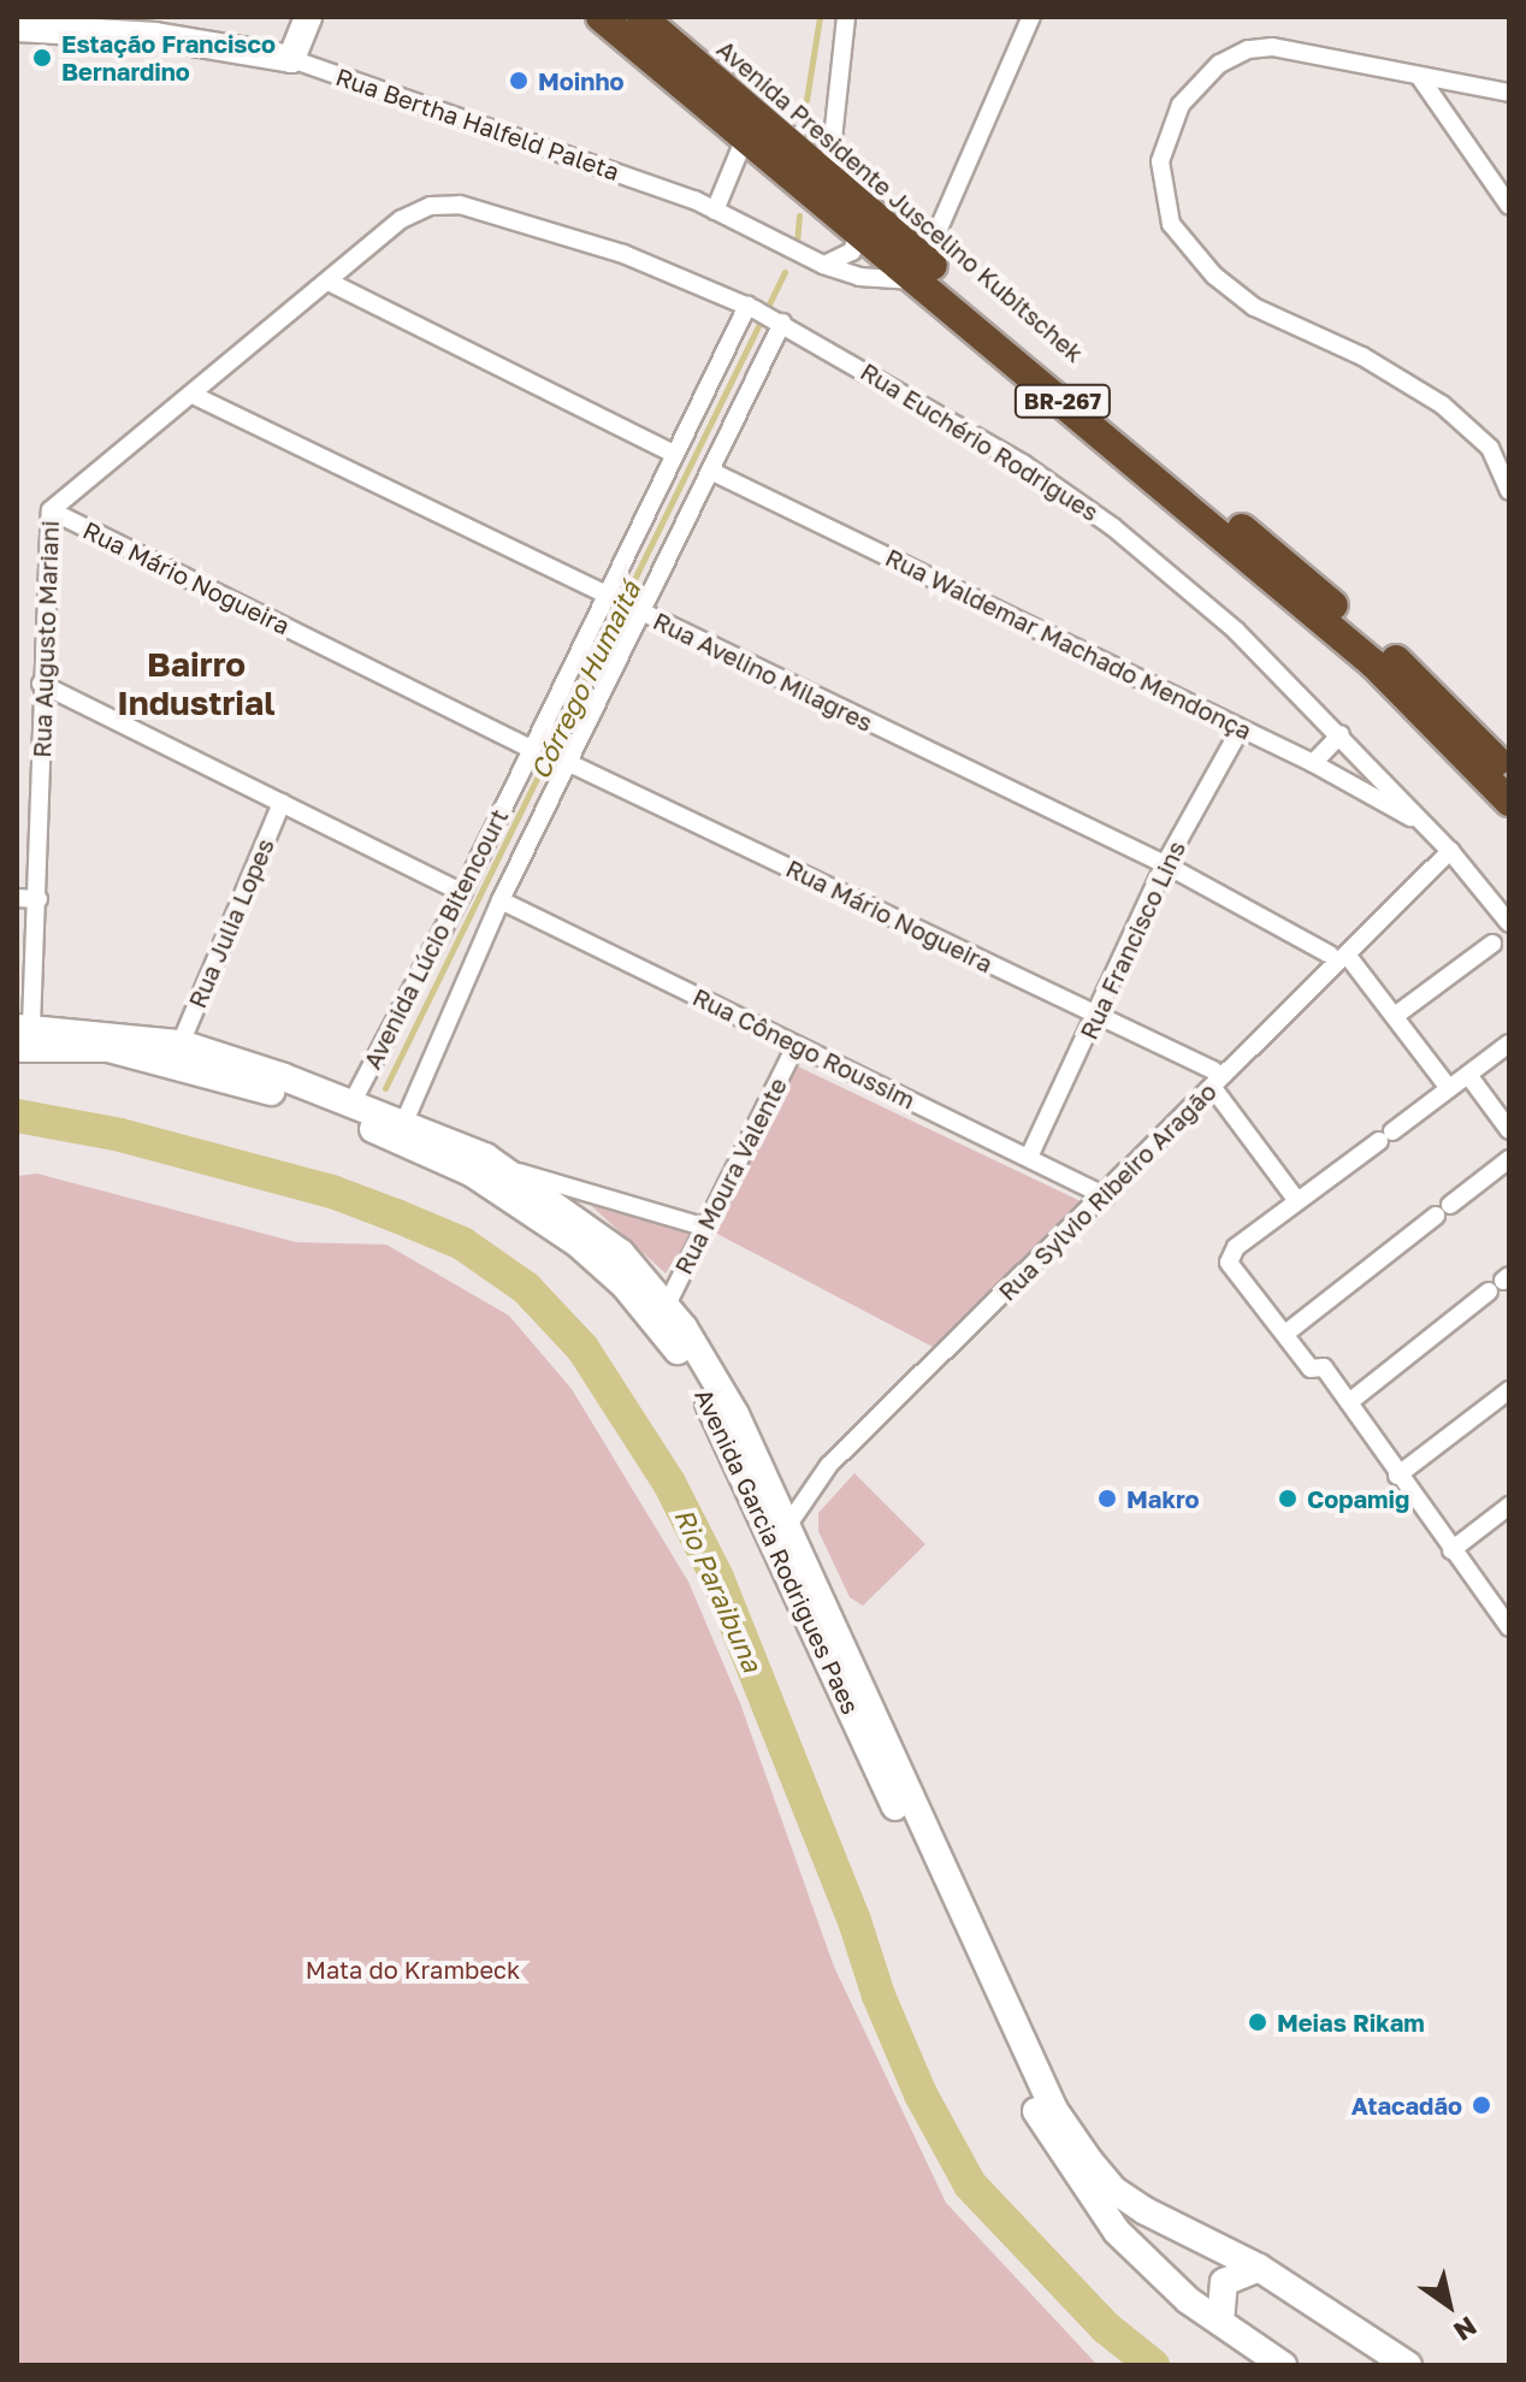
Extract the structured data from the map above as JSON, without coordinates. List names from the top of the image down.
{
  "streets": {
    "highway": ["Avenida Presidente Juscelino Kubitschek", "BR-267"],
    "main road": ["Rua Bertha Halfeld Paleta", "Avenida Garcia Rodrigues Paes"],
    "street": [
      "Rua Euchério Rodrigues",
      "Rua Mário Nogueira",
      "Rua Augusto Mariani",
      "Rua Waldemar Machado Mendonça",
      "Rua Avelino Milagres",
      "Rua Julia Lopes",
      "Avenida Lúcio Bitencourt",
      "Rua Francisco Lins",
      "Rua Cônego Roussim",
      "Rua Moura Valente",
      "Rua Sylvio Ribeiro Aragão"
    ]
  },
  "crossings": [
    ["Rua Bertha Halfeld Paleta", "Avenida Presidente Juscelino Kubitschek"],
    ["Rua Euchério Rodrigues", "Rua Augusto Mariani"],
    ["Rua Euchério Rodrigues", "Rua Waldemar Machado Mendonça"],
    ["Rua Euchério Rodrigues", "Avenida Lúcio Bitencourt"],
    ["Rua Euchério Rodrigues", "Rua Sylvio Ribeiro Aragão"],
    ["Rua Mário Nogueira", "Rua Augusto Mariani"],
    ["Rua Mário Nogueira", "Avenida Lúcio Bitencourt"],
    ["Rua Mário Nogueira", "Rua Francisco Lins"],
    ["Rua Mário Nogueira", "Rua Sylvio Ribeiro Aragão"],
    ["Rua Augusto Mariani", "Rua Avelino Milagres"],
    ["Rua Augusto Mariani", "Avenida Garcia Rodrigues Paes"],
    ["Rua Waldemar Machado Mendonça", "Avenida Lúcio Bitencourt"],
    ["Rua Waldemar Machado Mendonça", "Rua Francisco Lins"],
    ["Rua Avelino Milagres", "Avenida Lúcio Bitencourt"],
    ["Rua Avelino Milagres", "Rua Francisco Lins"],
    ["Rua Avelino Milagres", "Rua Sylvio Ribeiro Aragão"],
    ["Rua Julia Lopes", "Avenida Garcia Rodrigues Paes"],
    ["Avenida Lúcio Bitencourt", "Rua Cônego Roussim"],
    ["Avenida Lúcio Bitencourt", "Avenida Garcia Rodrigues Paes"],
    ["Rua Francisco Lins", "Rua Cônego Roussim"],
    ["Rua Cônego Roussim", "Rua Moura Valente"],
    ["Rua Cônego Roussim", "Rua Sylvio Ribeiro Aragão"],
    ["Rua Moura Valente", "Avenida Garcia Rodrigues Paes"],
    ["Rua Sylvio Ribeiro Aragão", "Avenida Garcia Rodrigues Paes"]
  ],
  "districts": ["Bairro Industrial"],
  "water": ["Córrego Humaitá", "Rio Paraibuna"],
  "parks": ["Mata do Krambeck"],
  "places": [
    "Estação Francisco Bernardino",
    "Moinho",
    "Makro",
    "Copamig",
    "Meias Rikam",
    "Atacadão"
  ],
  "north": "bottom right"
}
